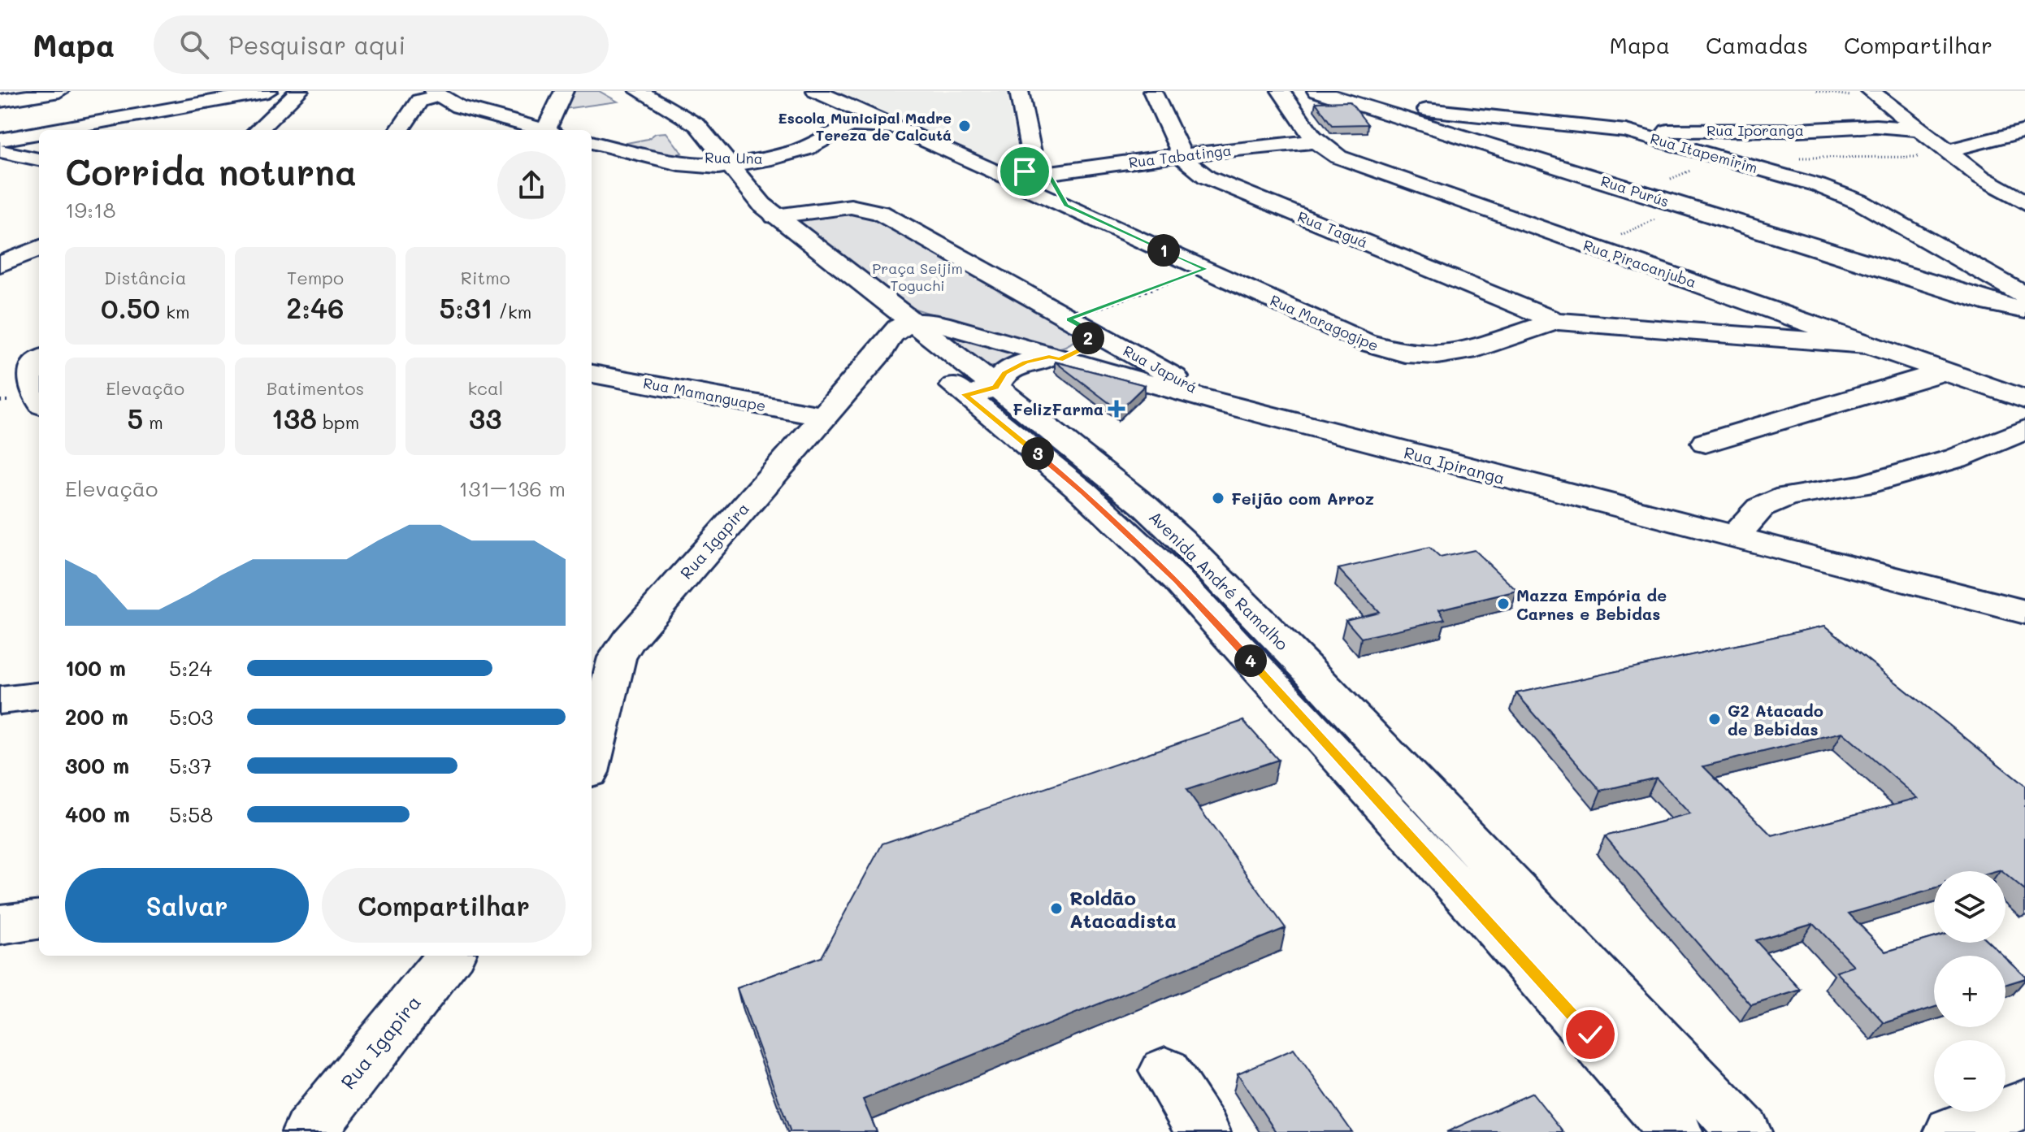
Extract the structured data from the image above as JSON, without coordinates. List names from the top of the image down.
{
  "streets": {
    "main road": [
      "Rua Iporanga",
      "Rua Itapemirim",
      "Rua Tabatinga",
      "Rua Una",
      "Rua Purús",
      "Rua Taguá",
      "Rua Piracanjuba",
      "Rua Maragogipe",
      "Rua Japurá",
      "Rua Mamanguape",
      "Rua Ipiranga",
      "Rua Igapira",
      "Avenida André Ramalho"
    ]
  },
  "crossings": [
    ["Rua Iporanga", "Rua Itapemirim"],
    ["Rua Itapemirim", "Rua Purús"],
    ["Rua Tabatinga", "Rua Taguá"],
    ["Rua Tabatinga", "Rua Piracanjuba"],
    ["Rua Tabatinga", "Rua Maragogipe"],
    ["Rua Una", "Avenida André Ramalho"],
    ["Rua Taguá", "Rua Maragogipe"],
    ["Rua Piracanjuba", "Rua Maragogipe"],
    ["Rua Japurá", "Rua Ipiranga"],
    ["Rua Japurá", "Avenida André Ramalho"],
    ["Rua Mamanguape", "Rua Igapira"],
    ["Rua Ipiranga", "Rua Igapira"],
    ["Rua Ipiranga", "Avenida André Ramalho"],
    ["Rua Igapira", "Avenida André Ramalho"]
  ],
  "parks": ["Praça Seijim Toguchi"],
  "places": {
    "other": [
      "Escola Municipal Madre Tereza de Calcutá",
      "Feijão com Arroz",
      "Mazza Empória de Carnes e Bebidas",
      "G2 Atacado de Bebidas",
      "Roldão Atacadista"
    ],
    "health": ["FelizFarma"]
  },
  "page": {
    "header": "Mapa",
    "search": "Pesquisar aqui",
    "nav": ["Mapa", "Camadas", "Compartilhar"],
    "heading": ["Corrida noturna", "19:18"],
    "pins": [
      "1",
      "2",
      "3",
      "4"
    ],
    "stats": [
      ["Distância", "0.50 km"],
      ["Tempo", "2:46"],
      ["Ritmo", "5:31 /km"],
      ["Elevação", "5 m"],
      ["Batimentos", "138 bpm"],
      ["kcal", "33"]
    ],
    "chart": ["Elevação", "131–136 m"],
    "list": [
      {
        "name": "100 m",
        "note": "5:24"
      },
      {
        "name": "200 m",
        "note": "5:03"
      },
      {
        "name": "300 m",
        "note": "5:37"
      },
      {
        "name": "400 m",
        "note": "5:58"
      }
    ],
    "buttons": ["Salvar", "Compartilhar"],
    "map_buttons": ["+", "−"]
  }
}
